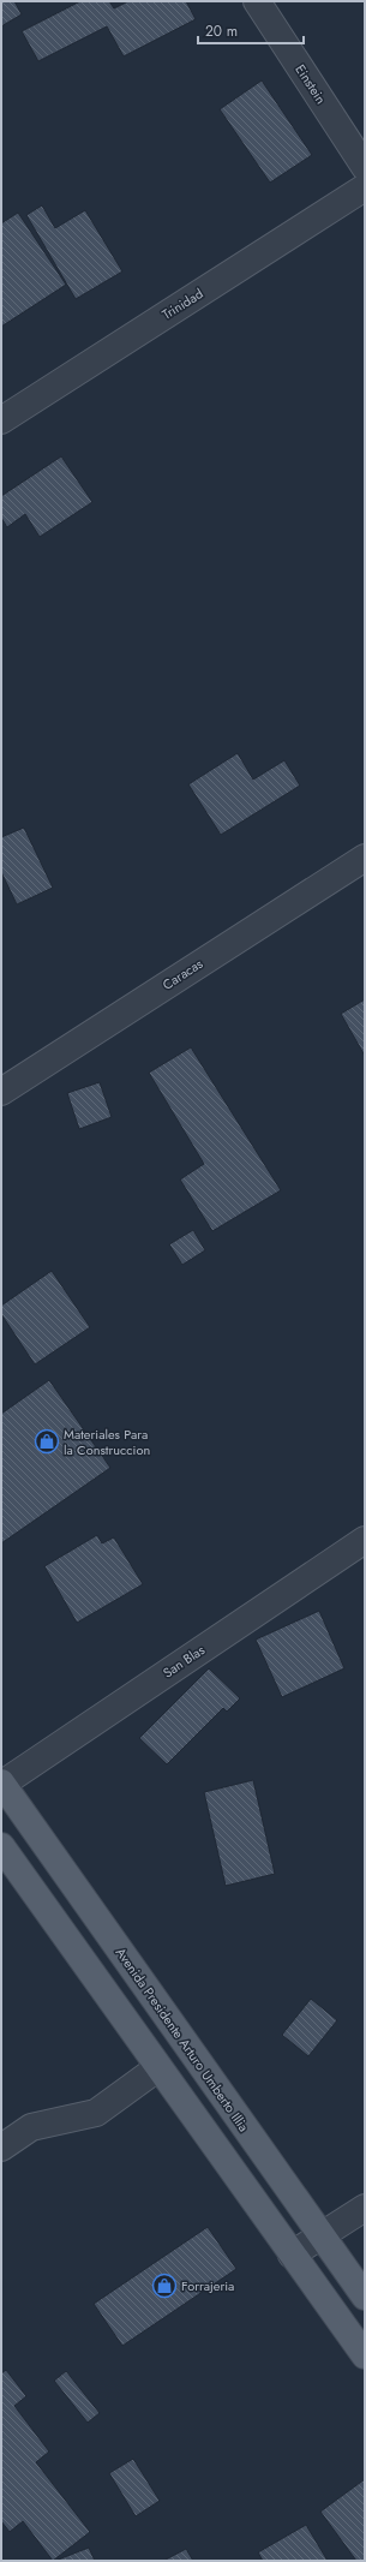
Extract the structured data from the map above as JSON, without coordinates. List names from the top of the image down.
{
  "streets": {
    "main road": ["Avenida Presidente Arturo Umberto Illia"],
    "street": [
      "Einstein",
      "Trinidad",
      "Caracas",
      "San Blas"
    ]
  },
  "crossings": [
    ["San Blas", "Avenida Presidente Arturo Umberto Illia"]
  ],
  "places": {
    "shop": ["Materiales Para la Construccion", "Forrajeria"]
  },
  "scale_bar": "20 m"
}
